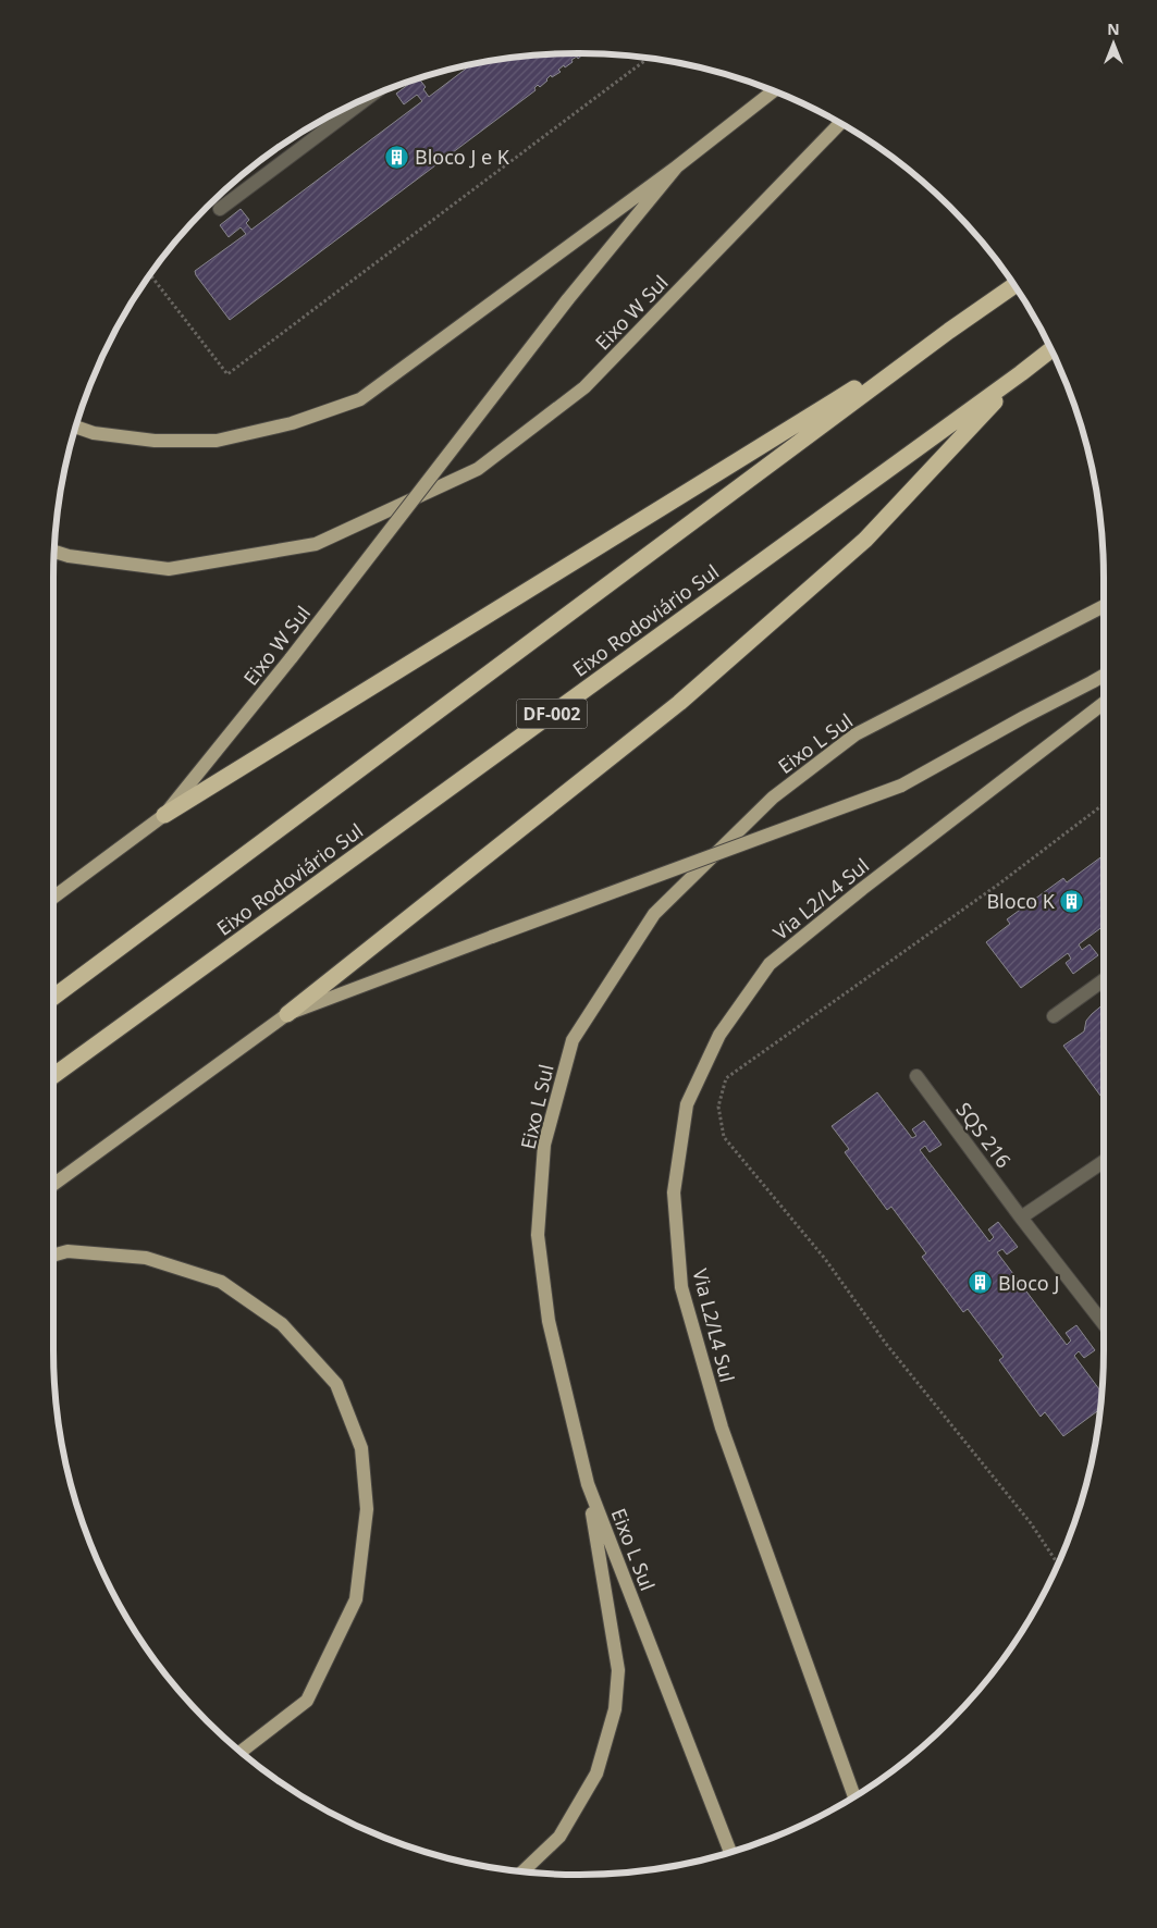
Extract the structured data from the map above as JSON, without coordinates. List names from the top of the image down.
{
  "streets": {
    "highway": ["Eixo Rodoviário Sul", "DF-002"],
    "main road": ["Eixo W Sul", "Eixo L Sul", "Via L2/L4 Sul"],
    "street": ["SQS 216"]
  },
  "places": {
    "building": ["Bloco J e K", "Bloco K", "Bloco J"]
  },
  "north": "top"
}
